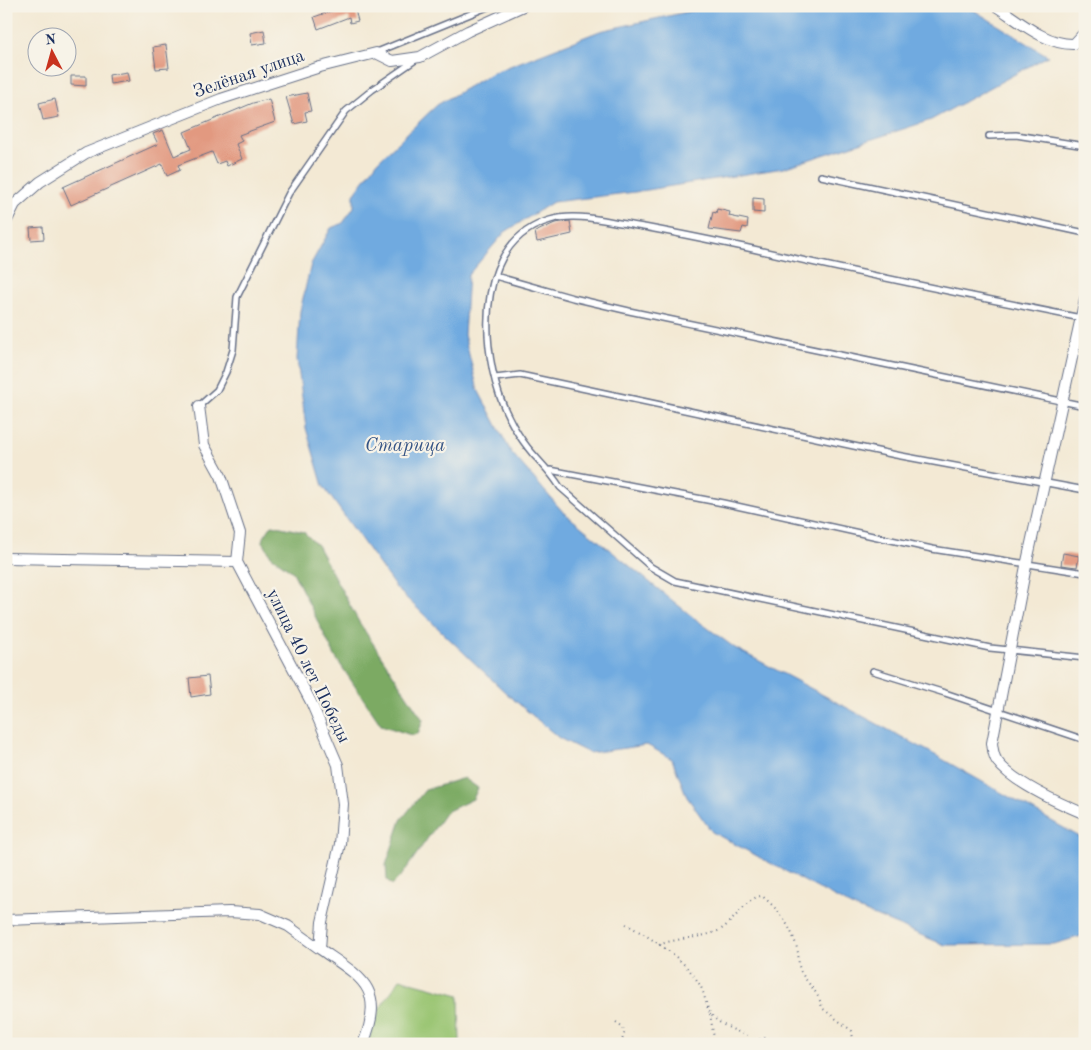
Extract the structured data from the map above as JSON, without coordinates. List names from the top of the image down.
{
  "streets": {
    "street": ["Зелёная улица", "улица 40 лет Победы"]
  },
  "water": ["Старица"],
  "north": "top"
}
